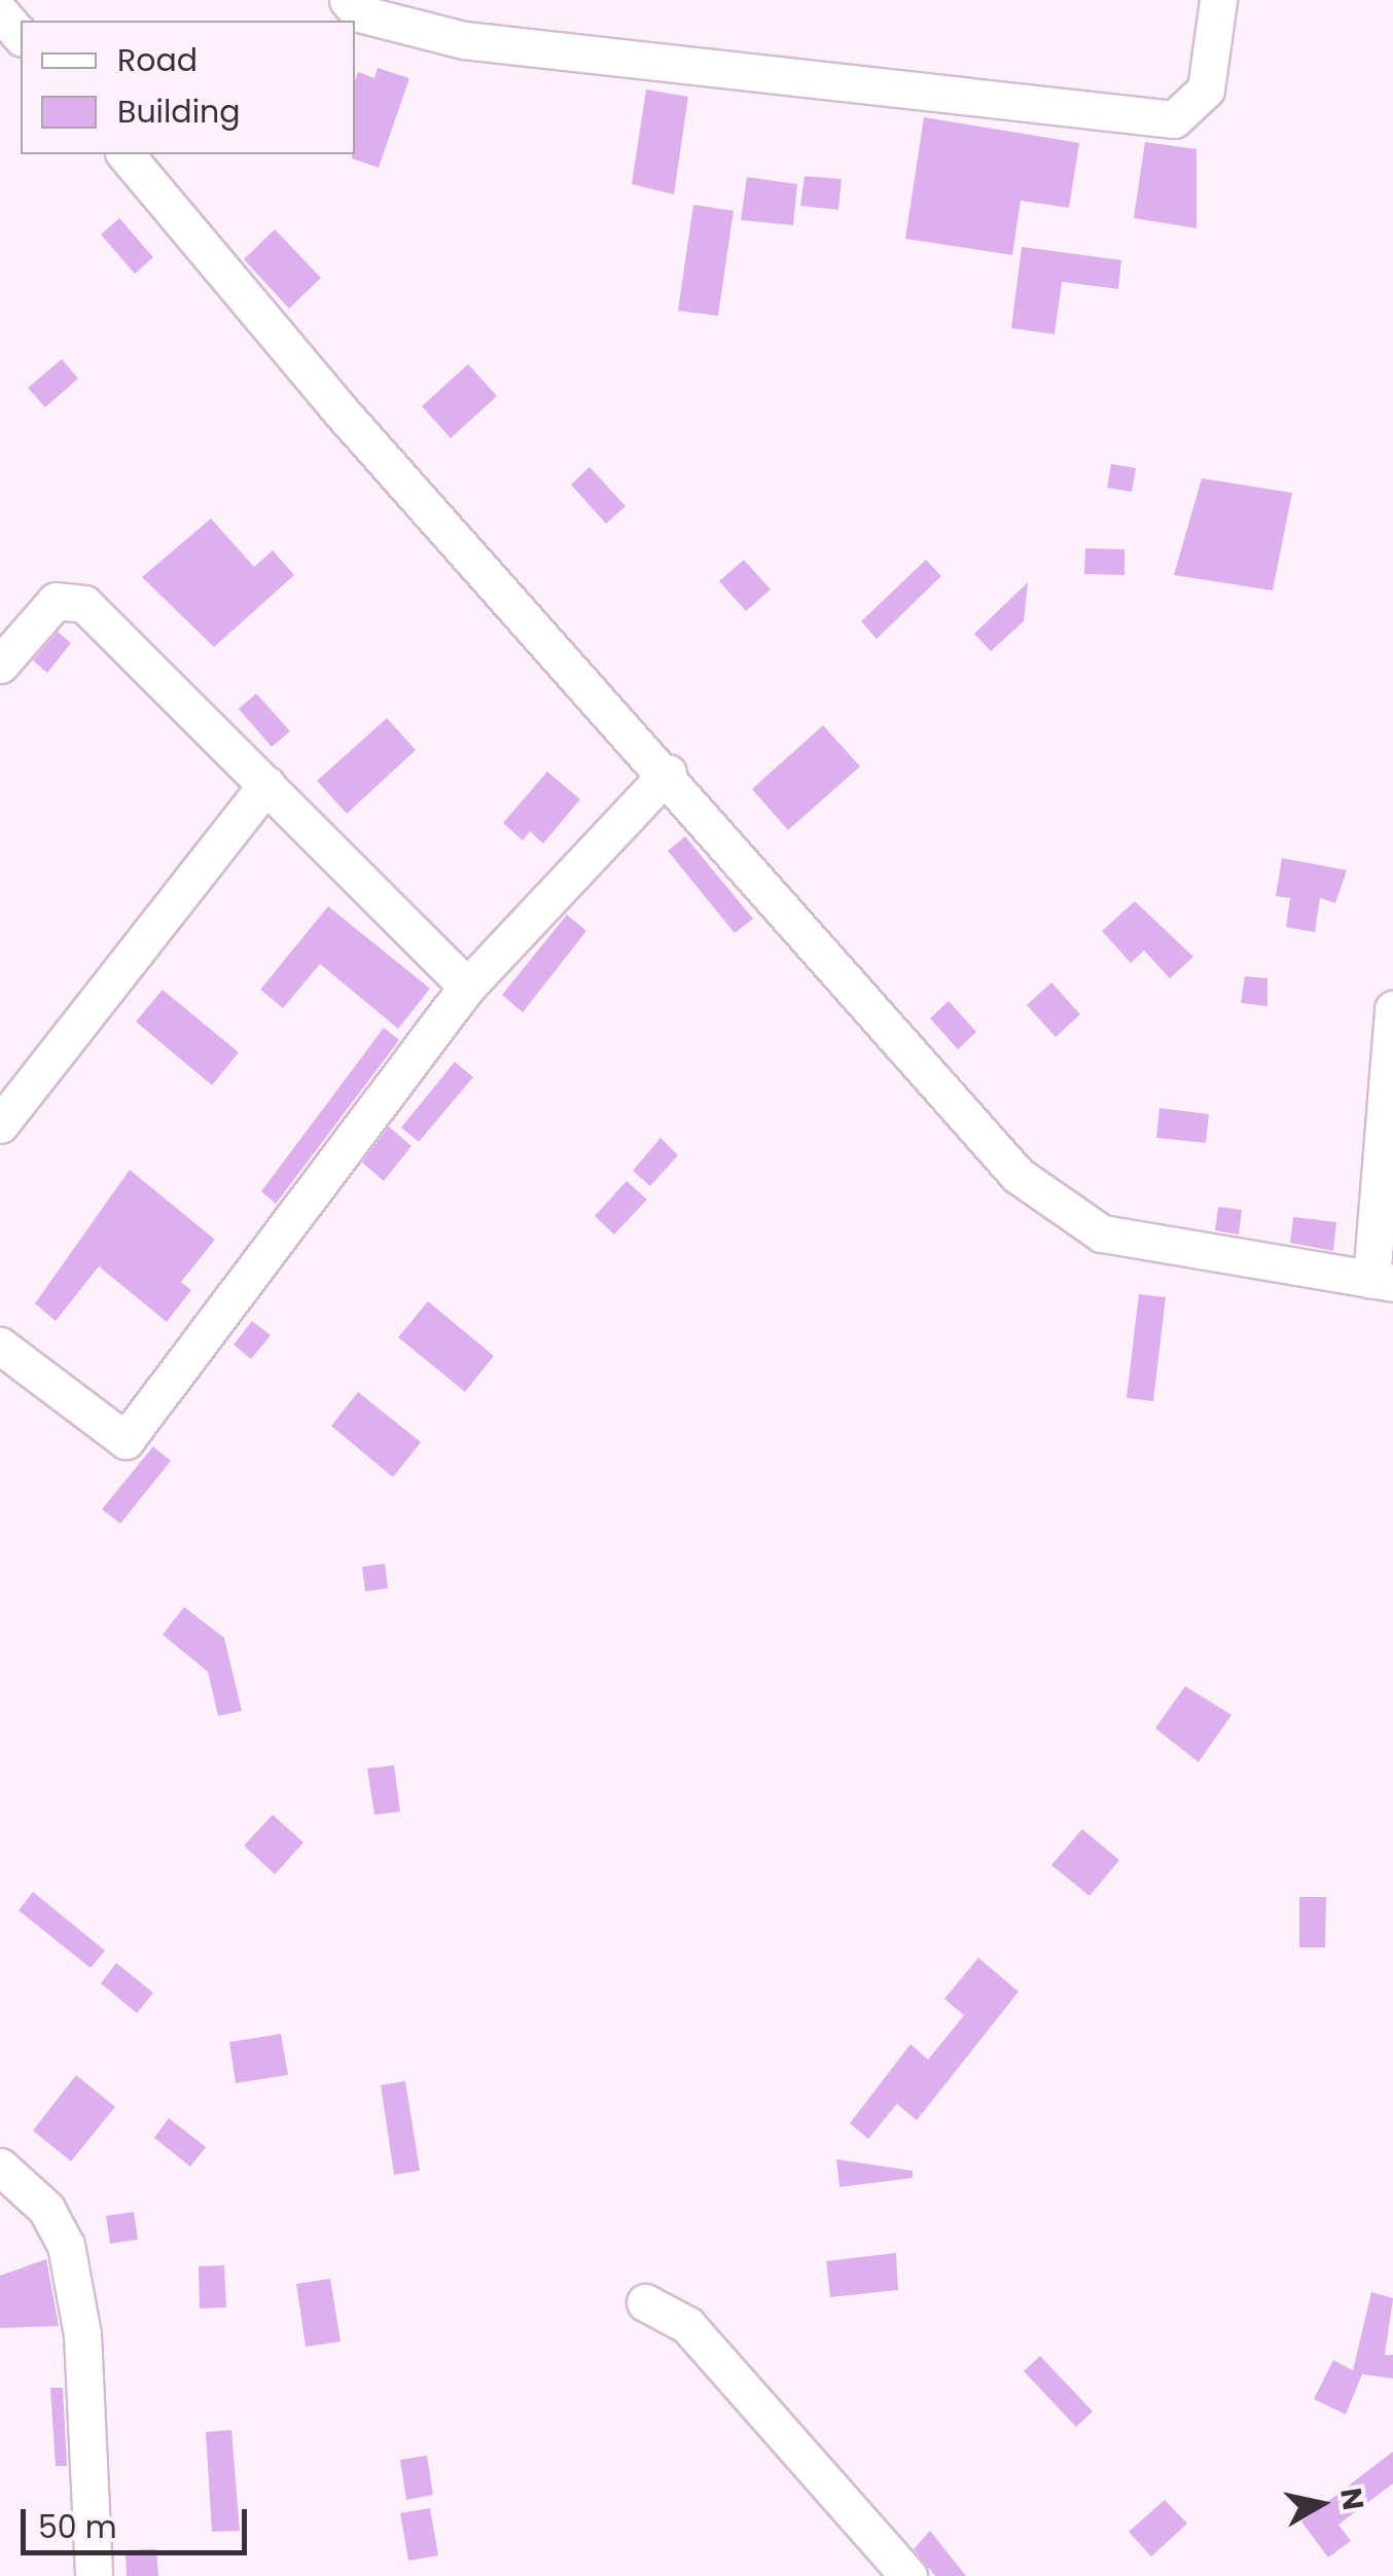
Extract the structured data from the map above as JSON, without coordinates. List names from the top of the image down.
{
  "legend": ["Road", "Building"],
  "scale_bar": "50 m",
  "north": "right"
}
